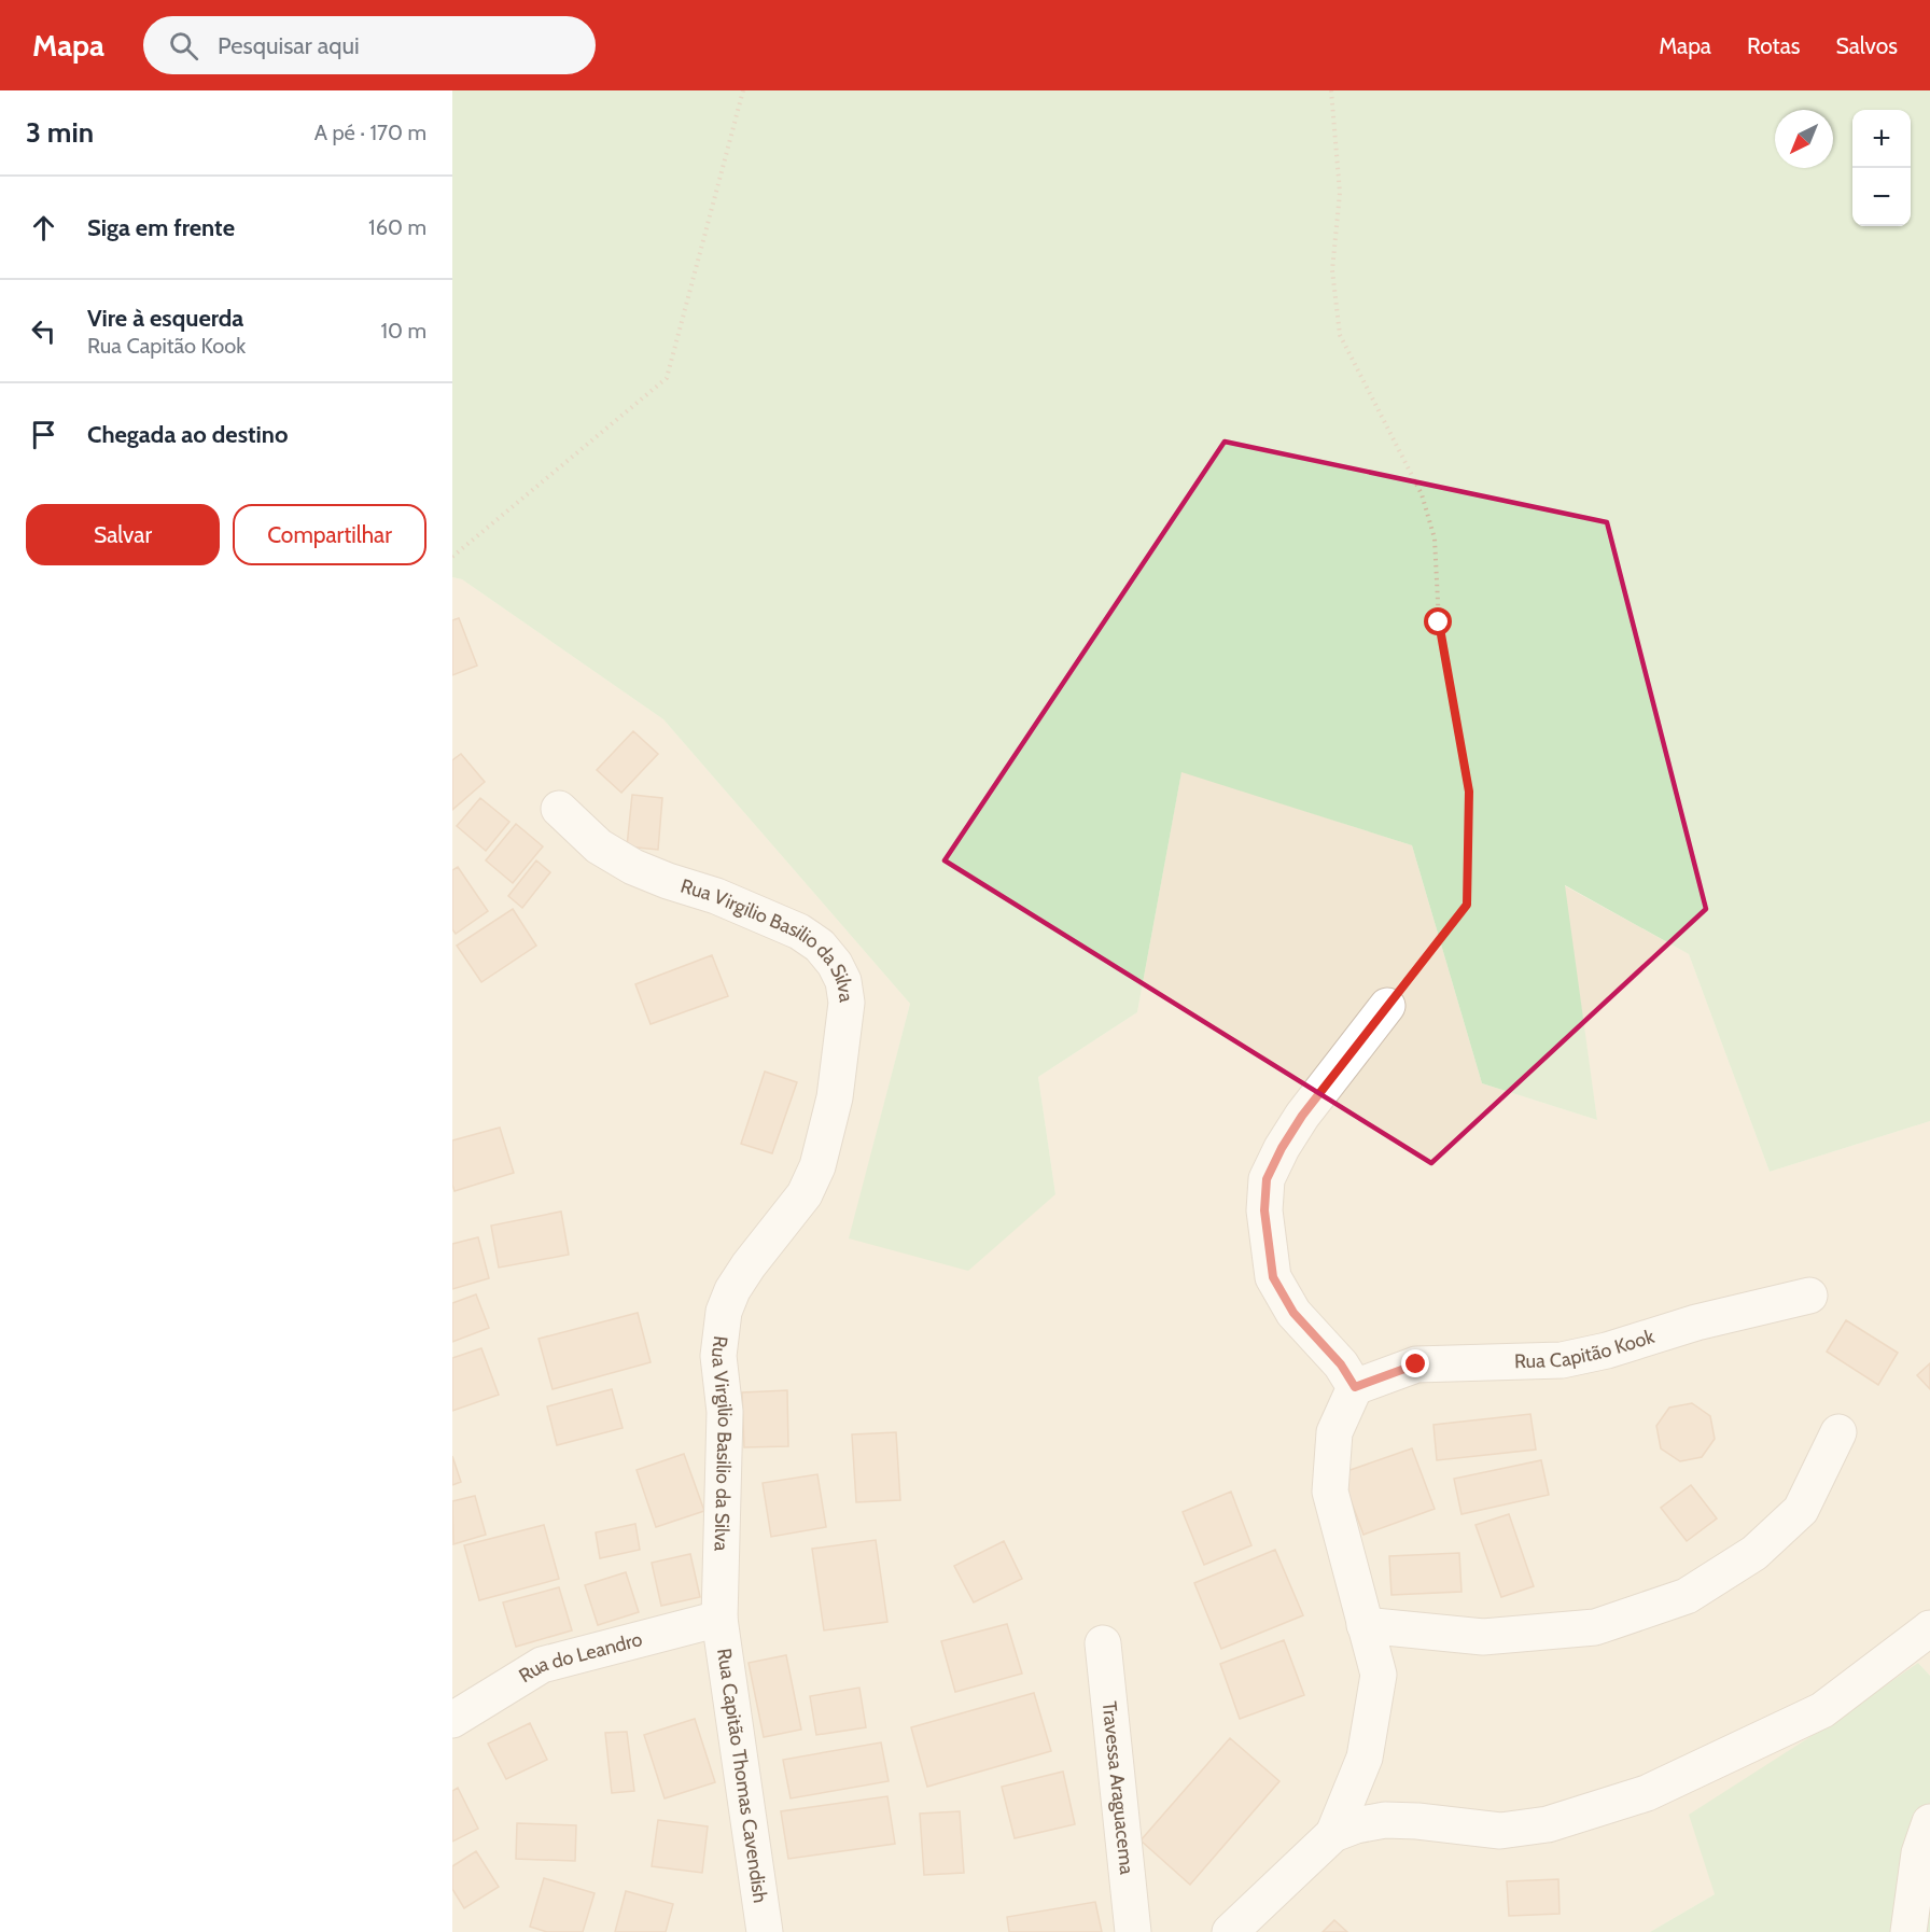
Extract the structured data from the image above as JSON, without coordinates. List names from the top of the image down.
{
  "streets": {
    "street": [
      "Rua Virgilio Basilio da Silva",
      "Rua Capitão Kook",
      "Rua do Leandro",
      "Rua Capitão Thomas Cavendish",
      "Travessa Araguacema"
    ]
  },
  "crossings": [
    ["Rua Virgilio Basilio da Silva", "Rua do Leandro"],
    ["Rua Virgilio Basilio da Silva", "Rua Capitão Thomas Cavendish"],
    ["Rua do Leandro", "Rua Capitão Thomas Cavendish"]
  ],
  "north": "bottom left",
  "page": {
    "header": "Mapa",
    "search": "Pesquisar aqui",
    "nav": ["Mapa", "Rotas", "Salvos"],
    "heading": ["3 min", "A pé · 170 m"],
    "map_buttons": ["+", "−"],
    "list": [
      ["Siga em frente", "160 m"],
      ["Vire à esquerda", "Rua Capitão Kook", "10 m"],
      "Chegada ao destino"
    ],
    "buttons": ["Salvar", "Compartilhar"]
  }
}
